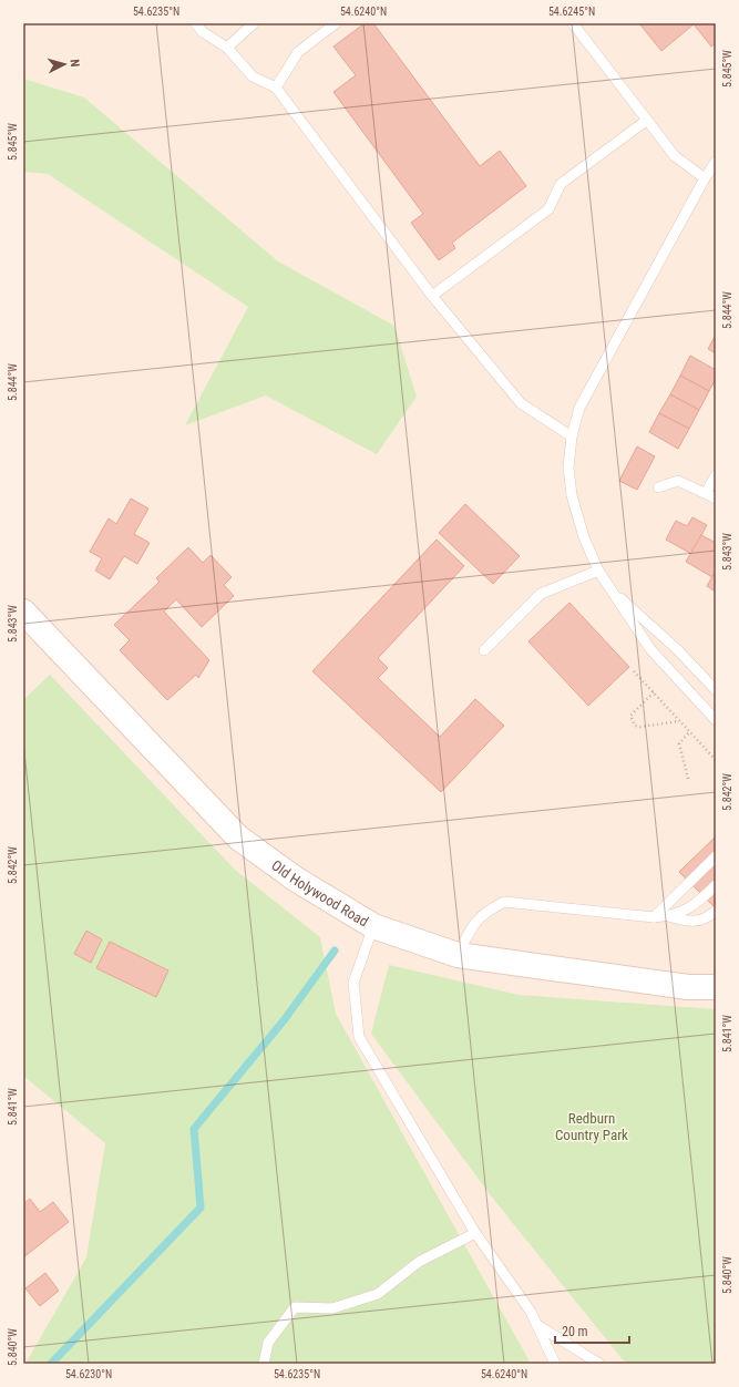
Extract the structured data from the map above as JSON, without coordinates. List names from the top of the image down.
{
  "streets": {
    "street": ["Old Holywood Road"]
  },
  "parks": ["Redburn Country Park"],
  "scale_bar": "20 m",
  "north": "right",
  "coordinates": [
    "54.6235°N",
    "54.6240°N",
    "54.6245°N",
    "5.845°W",
    "5.844°W",
    "5.843°W",
    "5.842°W",
    "5.841°W",
    "5.840°W",
    "54.6230°N"
  ]
}
